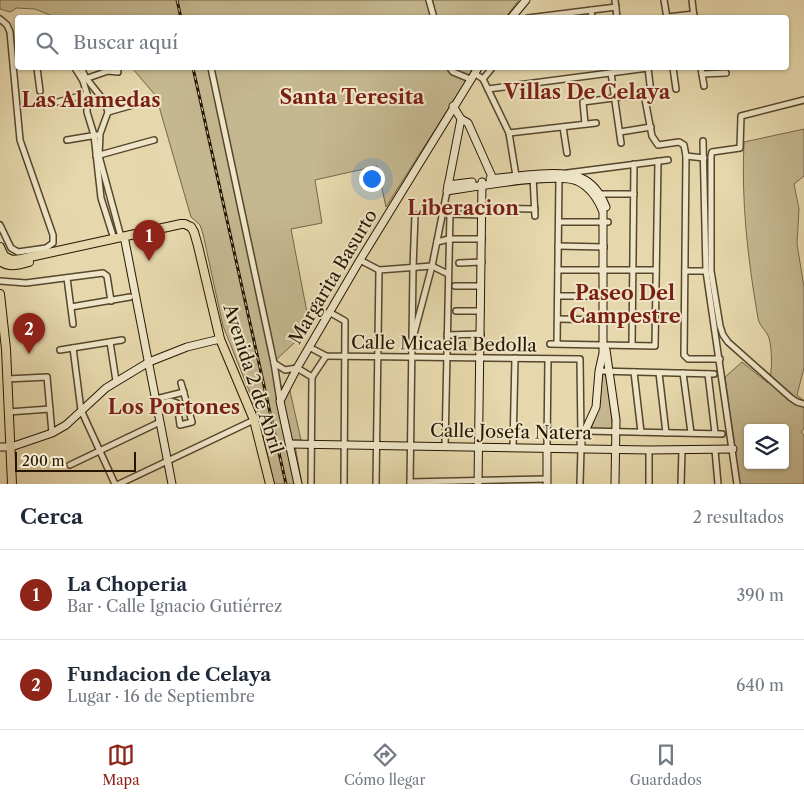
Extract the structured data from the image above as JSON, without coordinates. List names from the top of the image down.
{
  "streets": {
    "main road": ["Avenida 2 de Abril"],
    "street": ["Margarita Basurto", "Calle Micaela Bedolla", "Calle Josefa Natera"]
  },
  "crossings": [
    ["Margarita Basurto", "Calle Micaela Bedolla"]
  ],
  "districts": [
    "Villas De Celaya",
    "Santa Teresita",
    "Las Alamedas",
    "Liberacion",
    "Paseo Del Campestre",
    "Los Portones"
  ],
  "scale_bar": "200 m",
  "page": {
    "search": "Buscar aquí",
    "pins": ["1", "2"],
    "scale": "200 m",
    "heading": ["Cerca", "2 resultados"],
    "list": [
      {
        "mark": "1",
        "name": "La Choperia",
        "note": "Bar · Calle Ignacio Gutiérrez",
        "value": "390 m"
      },
      {
        "mark": "2",
        "name": "Fundacion de Celaya",
        "note": "Lugar · 16 de Septiembre",
        "value": "640 m"
      }
    ],
    "nav": ["Mapa", "Cómo llegar", "Guardados"]
  }
}
